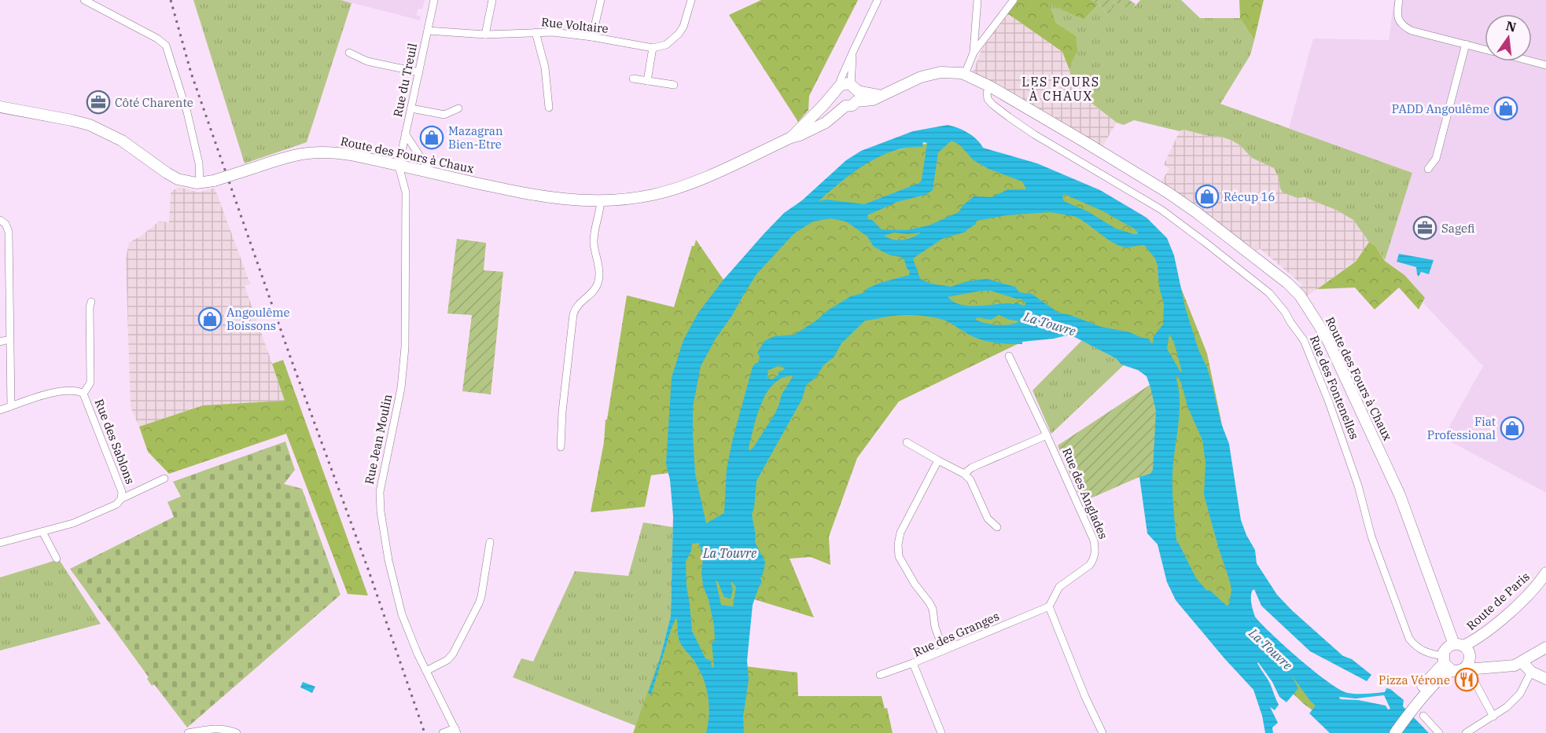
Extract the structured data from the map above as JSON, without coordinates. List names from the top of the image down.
{
  "streets": {
    "street": [
      "Rue Voltaire",
      "Rue du Treuil",
      "Route des Fours à Chaux",
      "Rue des Fontenelles",
      "Rue Jean Moulin",
      "Rue des Sablons",
      "Rue des Anglades",
      "Route de Paris",
      "Rue des Granges"
    ]
  },
  "crossings": [
    ["Rue Voltaire", "Rue du Treuil"],
    ["Rue du Treuil", "Route des Fours à Chaux"],
    ["Rue du Treuil", "Rue Jean Moulin"],
    ["Route des Fours à Chaux", "Rue des Fontenelles"],
    ["Route des Fours à Chaux", "Rue Jean Moulin"],
    ["Route des Fours à Chaux", "Route de Paris"],
    ["Rue des Fontenelles", "Route de Paris"],
    ["Rue des Anglades", "Rue des Granges"]
  ],
  "districts": ["LES FOURS À CHAUX"],
  "water": ["La Touvre"],
  "places": {
    "office": ["Côté Charente", "Sagefi"],
    "shop": [
      "PADD Angoulême",
      "Mazagran Bien-Etre",
      "Récup 16",
      "Angoulême Boissons",
      "Fiat Professional"
    ],
    "restaurant": ["Pizza Vérone"]
  },
  "north": "top"
}
